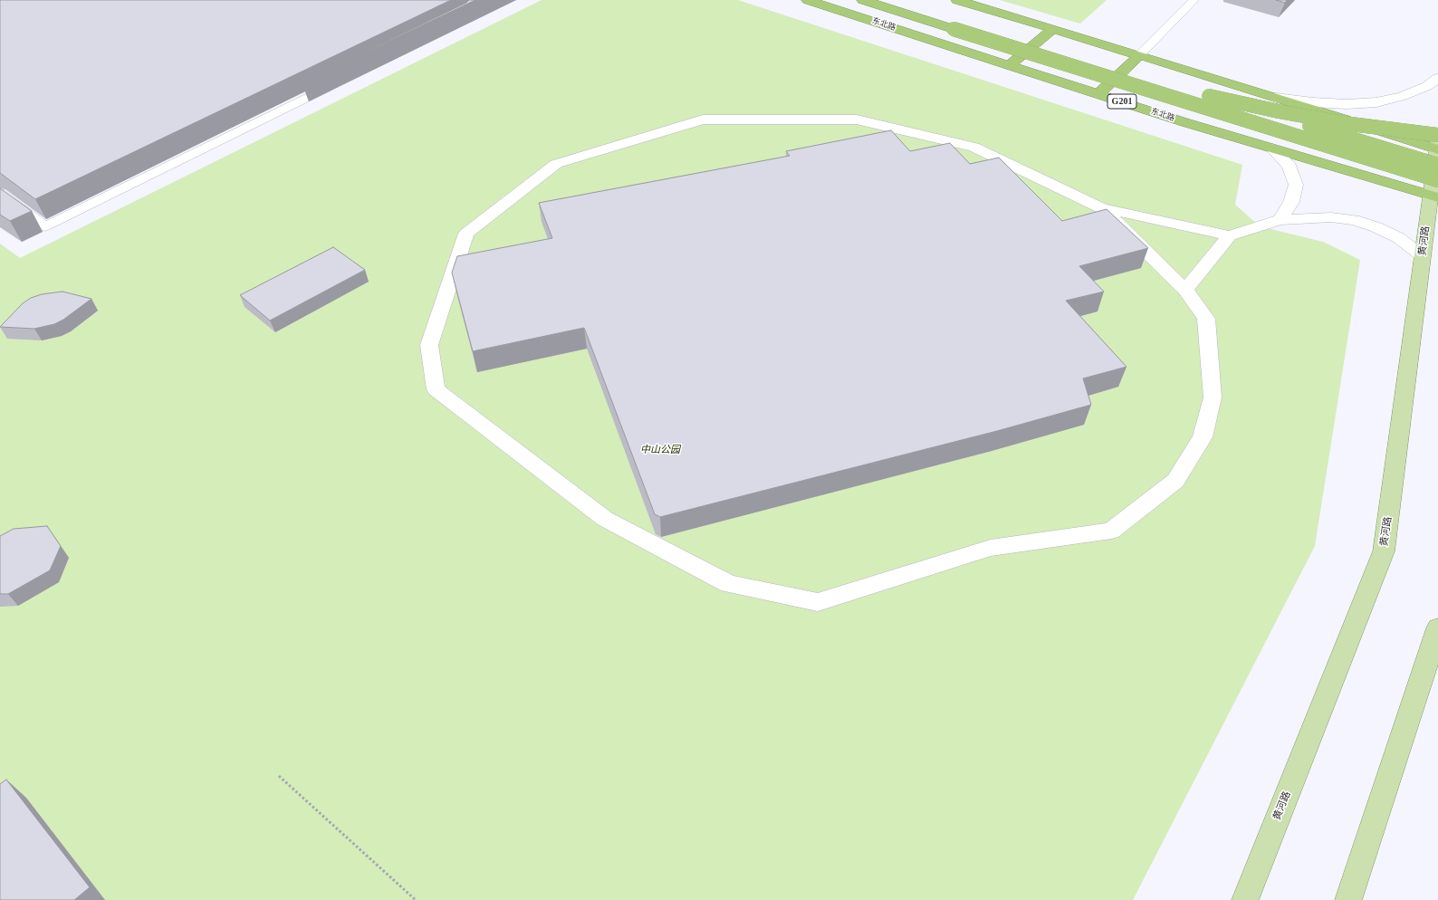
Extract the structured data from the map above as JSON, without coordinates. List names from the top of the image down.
{
  "streets": {
    "highway": ["东北路", "G201"],
    "main road": ["黄河路"]
  },
  "crossings": [
    ["东北路", "黄河路"]
  ],
  "parks": ["中山公园"]
}
